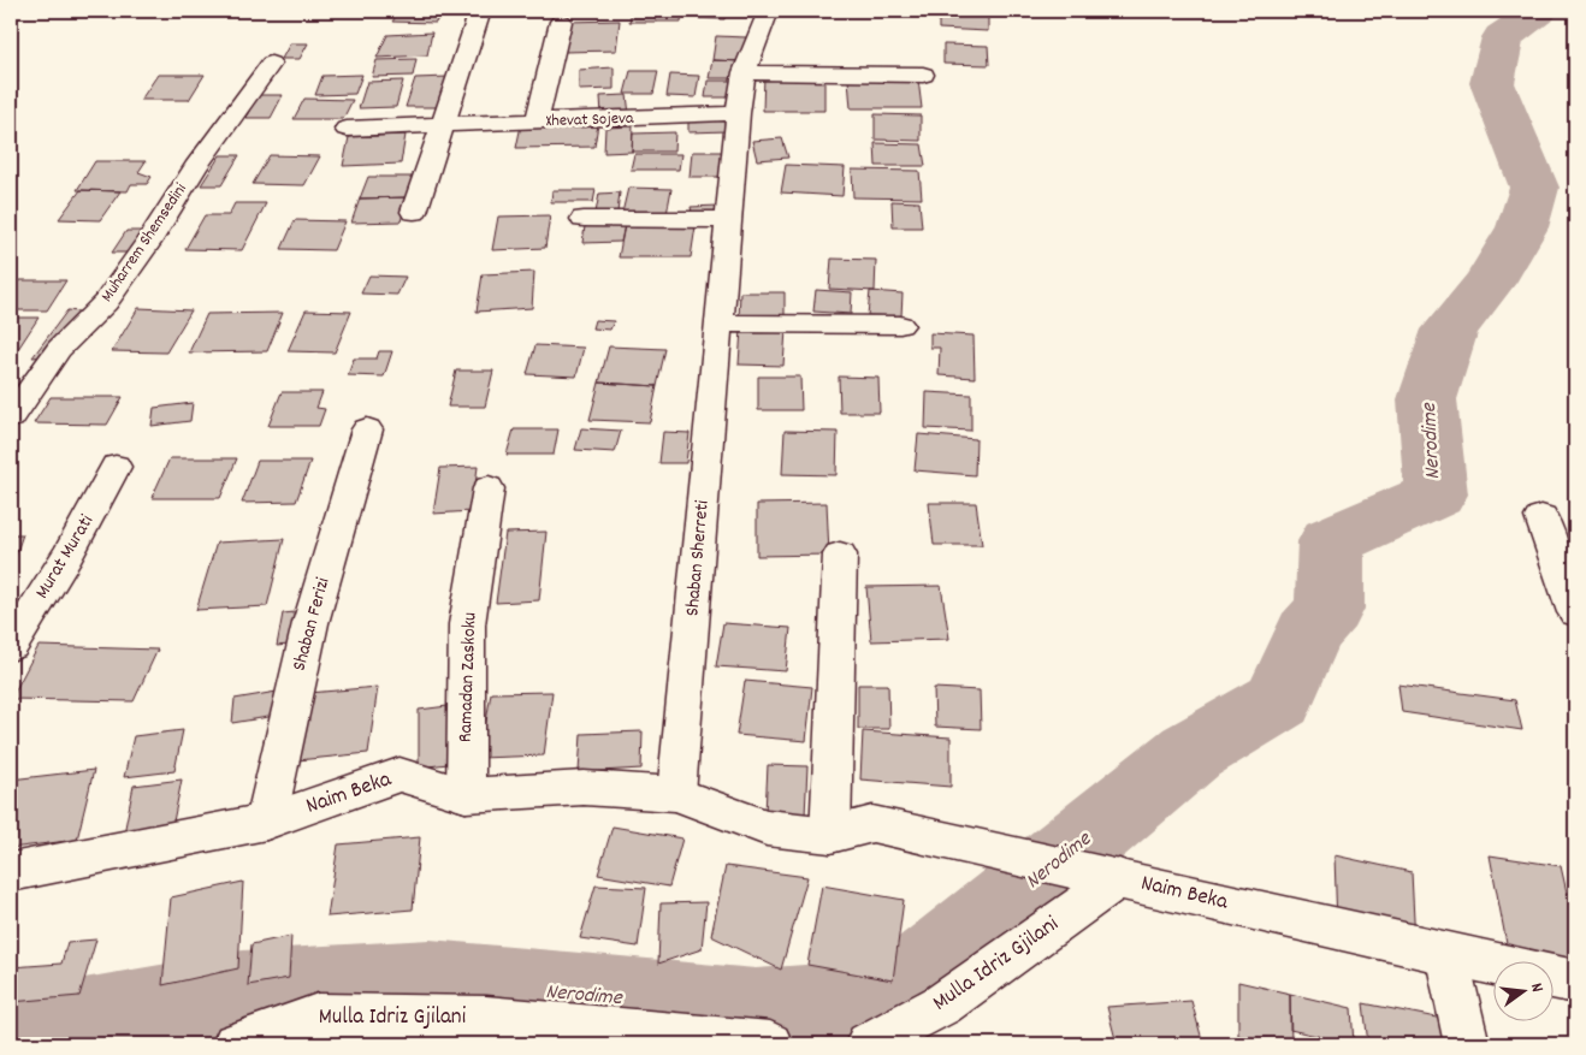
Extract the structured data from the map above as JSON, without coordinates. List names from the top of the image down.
{
  "streets": {
    "street": [
      "Xhevat Sojeva",
      "Muharrem Shemsedini",
      "Murat Murati",
      "Shaban Sherreti",
      "Shaban Ferizi",
      "Ramadan Zaskoku",
      "Naim Beka",
      "Mulla Idriz Gjilani"
    ]
  },
  "crossings": [
    ["Xhevat Sojeva", "Shaban Sherreti"],
    ["Shaban Sherreti", "Naim Beka"],
    ["Shaban Ferizi", "Naim Beka"],
    ["Ramadan Zaskoku", "Naim Beka"],
    ["Naim Beka", "Mulla Idriz Gjilani"]
  ],
  "water": ["Nerodime"],
  "north": "right"
}
